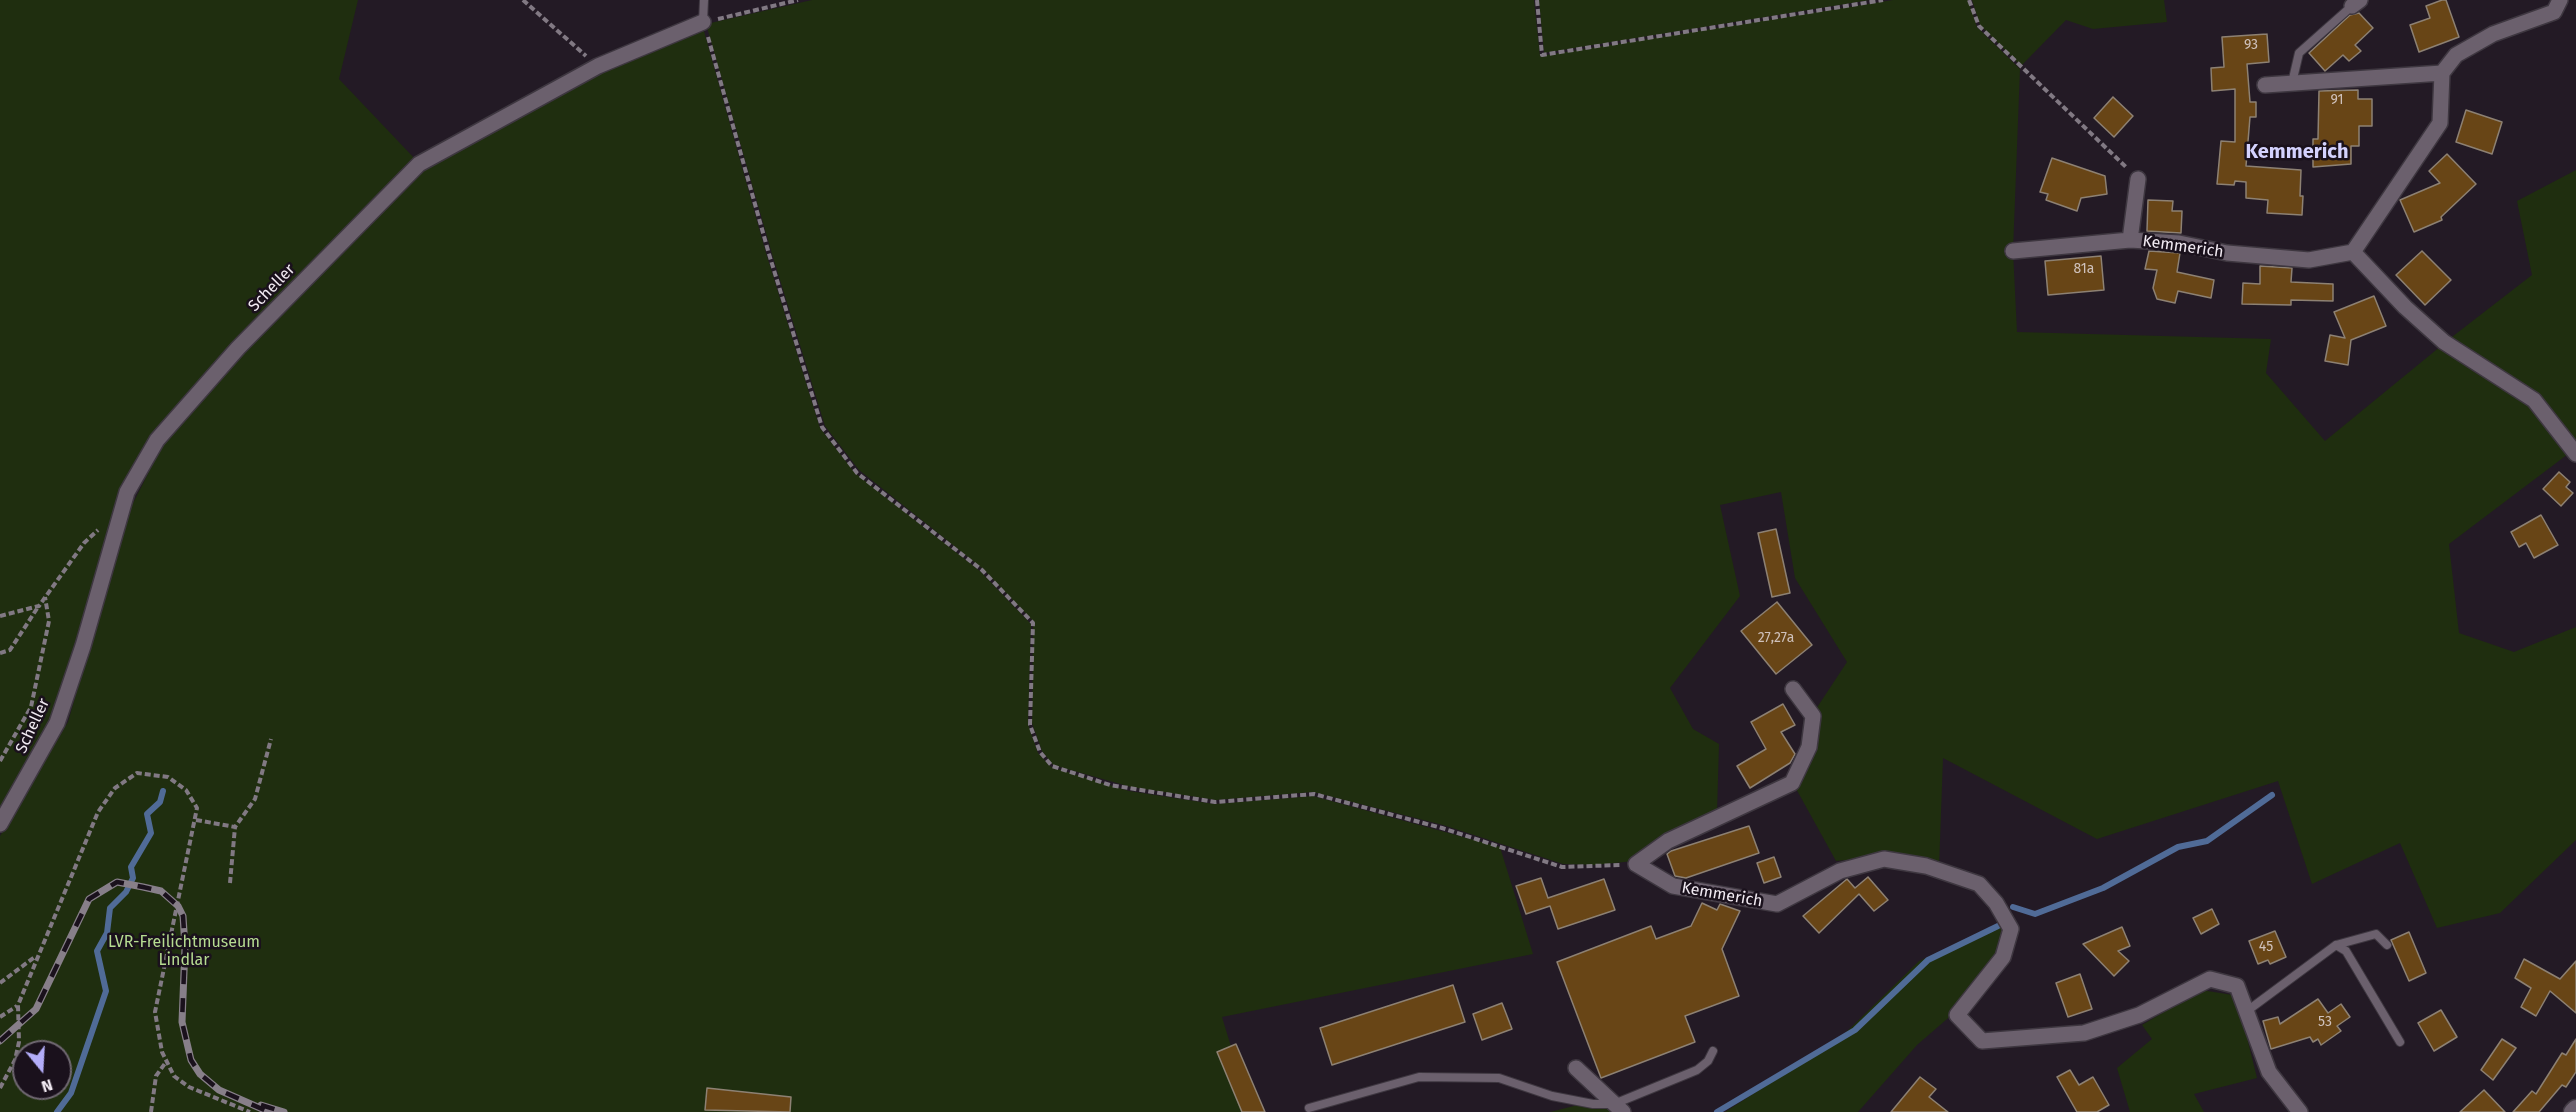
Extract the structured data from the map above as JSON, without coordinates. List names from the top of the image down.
{
  "streets": {
    "street": ["Kemmerich", "Scheller"]
  },
  "districts": ["Kemmerich"],
  "parks": ["LVR-Freilichtmuseum Lindlar"],
  "house_numbers": [
    "93",
    "91",
    "81a",
    "27,27a",
    "45",
    "53"
  ],
  "north": "bottom"
}
